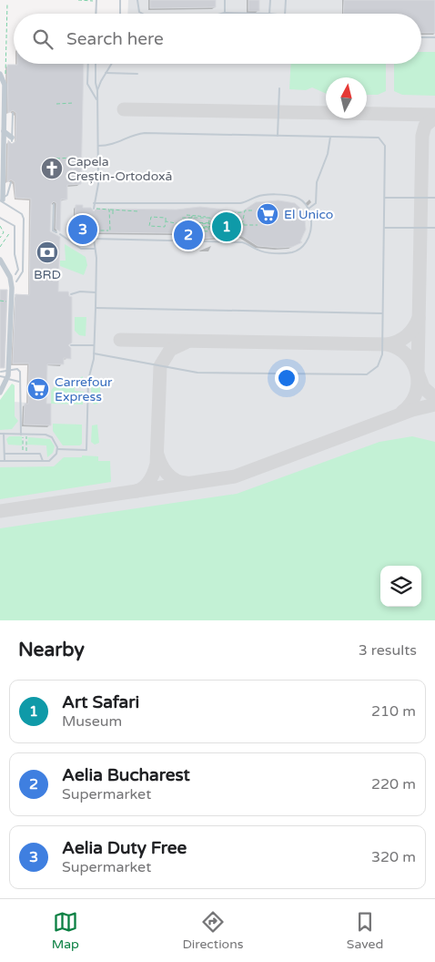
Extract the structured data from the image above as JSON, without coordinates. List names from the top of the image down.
{
  "places": {
    "church": ["Capela Creștin-Ortodoxă"],
    "supermarket": ["El Unico", "Carrefour Express"],
    "bank": ["BRD"]
  },
  "north": "top",
  "page": {
    "search": "Search here",
    "pins": ["1", "3", "2"],
    "heading": ["Nearby", "3 results"],
    "list": [
      {
        "mark": "1",
        "name": "Art Safari",
        "note": "Museum",
        "value": "210 m"
      },
      {
        "mark": "2",
        "name": "Aelia Bucharest",
        "note": "Supermarket",
        "value": "220 m"
      },
      {
        "mark": "3",
        "name": "Aelia Duty Free",
        "note": "Supermarket",
        "value": "320 m"
      }
    ],
    "nav": ["Map", "Directions", "Saved"]
  }
}
